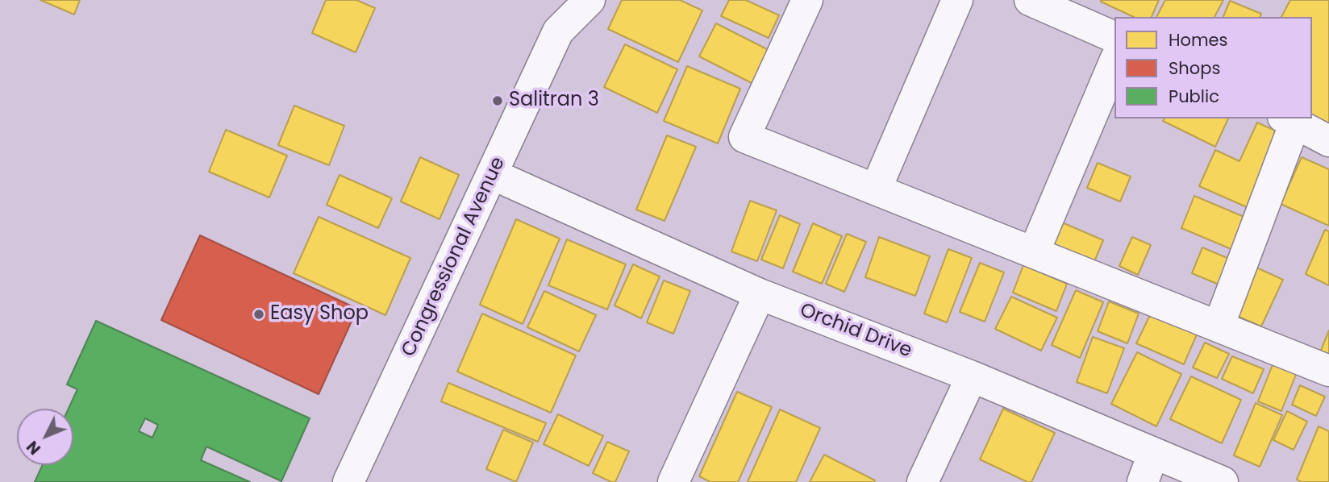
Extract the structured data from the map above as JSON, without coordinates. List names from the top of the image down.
{
  "streets": {
    "street": ["Congressional Avenue", "Orchid Drive"]
  },
  "crossings": [
    ["Congressional Avenue", "Orchid Drive"]
  ],
  "places": ["Salitran 3", "Easy Shop"],
  "legend": ["Homes", "Shops", "Public"],
  "north": "bottom left"
}
